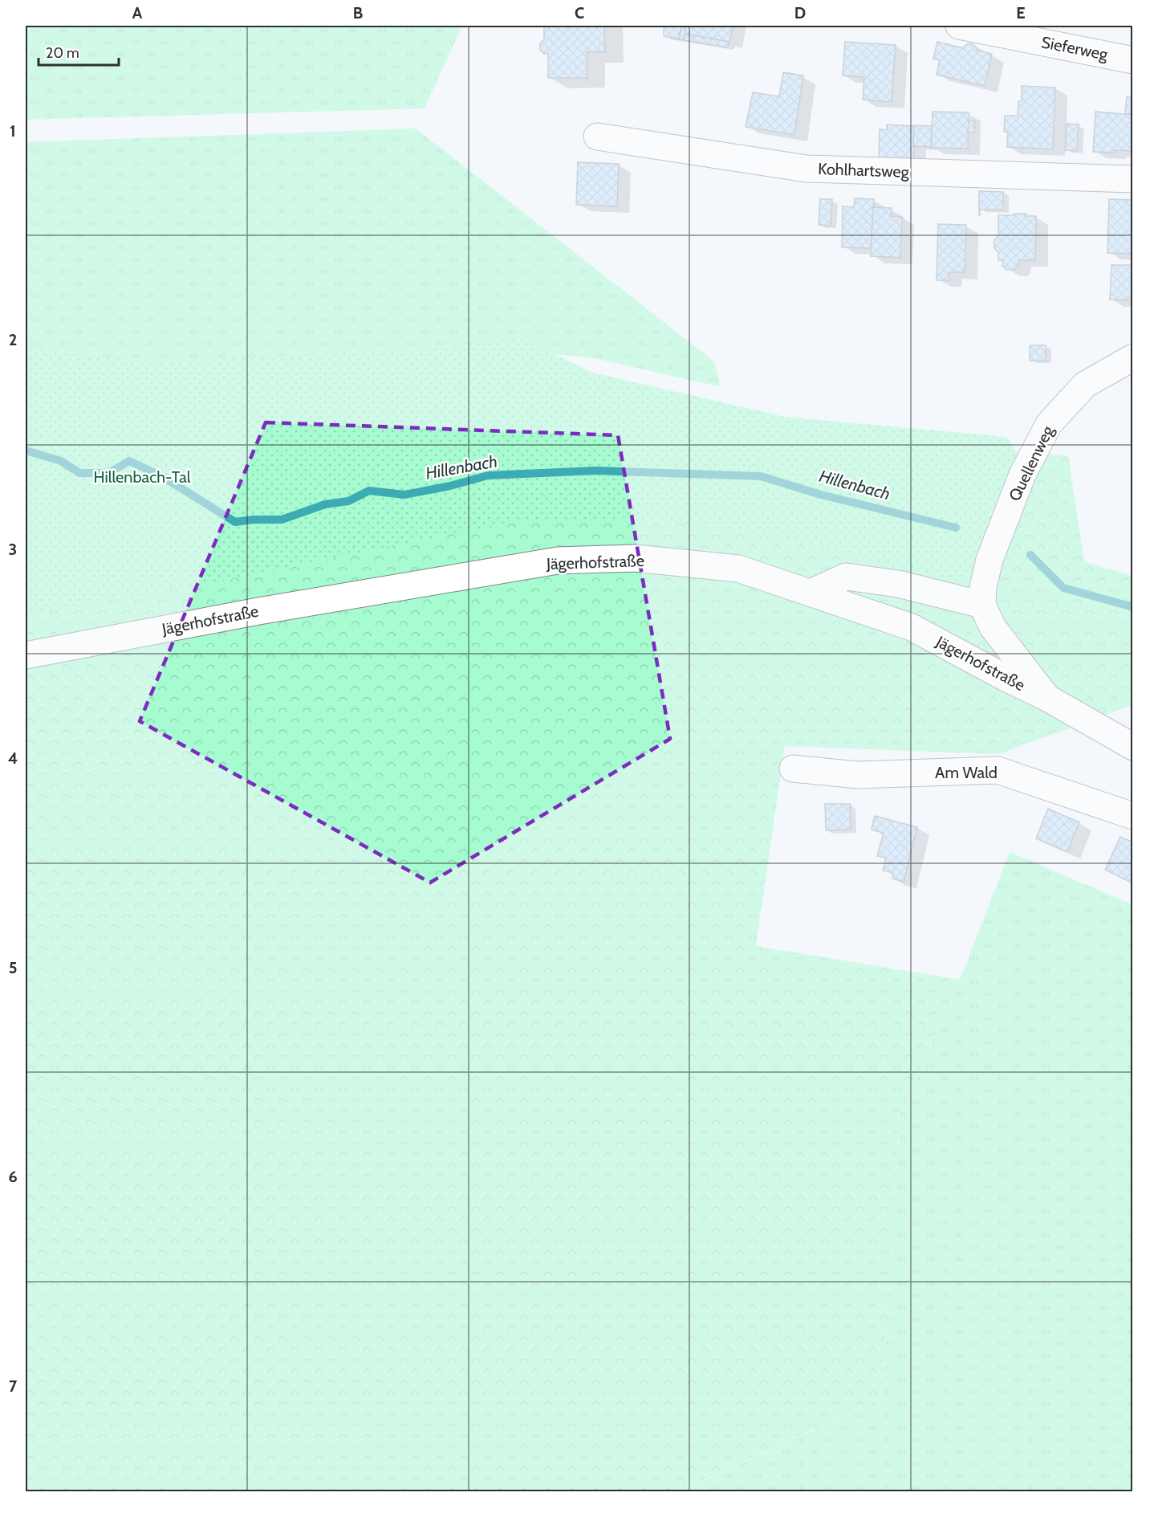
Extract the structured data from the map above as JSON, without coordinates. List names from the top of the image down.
{
  "streets": {
    "street": [
      "Sieferweg",
      "Kohlhartsweg",
      "Quellenweg",
      "Jägerhofstraße",
      "Am Wald"
    ]
  },
  "crossings": [
    ["Quellenweg", "Jägerhofstraße"]
  ],
  "water": ["Hillenbach"],
  "parks": ["Hillenbach-Tal"],
  "scale_bar": "20 m",
  "grid": {
    "columns": [
      "A",
      "B",
      "C",
      "D",
      "E"
    ],
    "rows": [
      "1",
      "2",
      "3",
      "4",
      "5",
      "6",
      "7"
    ]
  }
}
